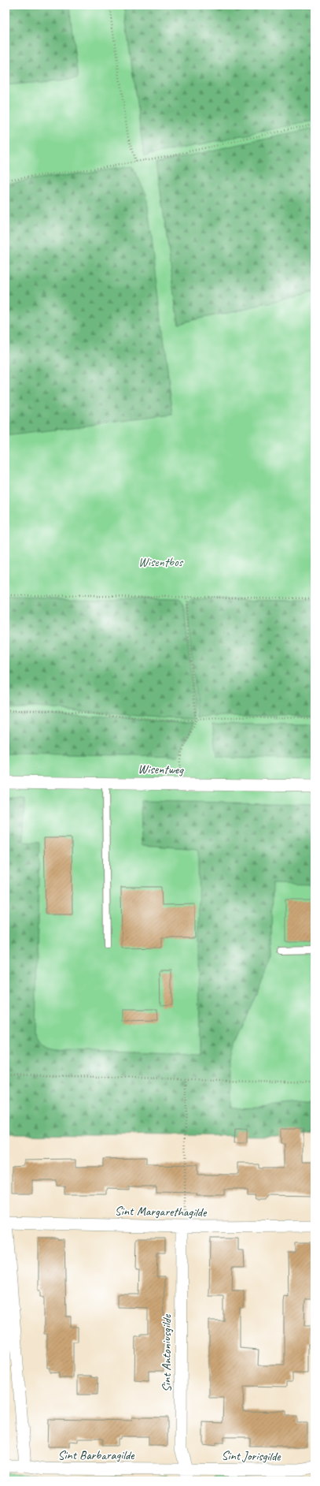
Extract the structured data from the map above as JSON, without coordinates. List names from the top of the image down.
{
  "streets": {
    "street": [
      "Wisentweg",
      "Sint Margarethagilde",
      "Sint Antoniusgilde",
      "Sint Barbaragilde",
      "Sint Jorisgilde"
    ]
  },
  "crossings": [
    ["Sint Margarethagilde", "Sint Antoniusgilde"],
    ["Sint Antoniusgilde", "Sint Barbaragilde"],
    ["Sint Antoniusgilde", "Sint Jorisgilde"],
    ["Sint Barbaragilde", "Sint Jorisgilde"]
  ],
  "parks": ["Wisentbos"]
}
